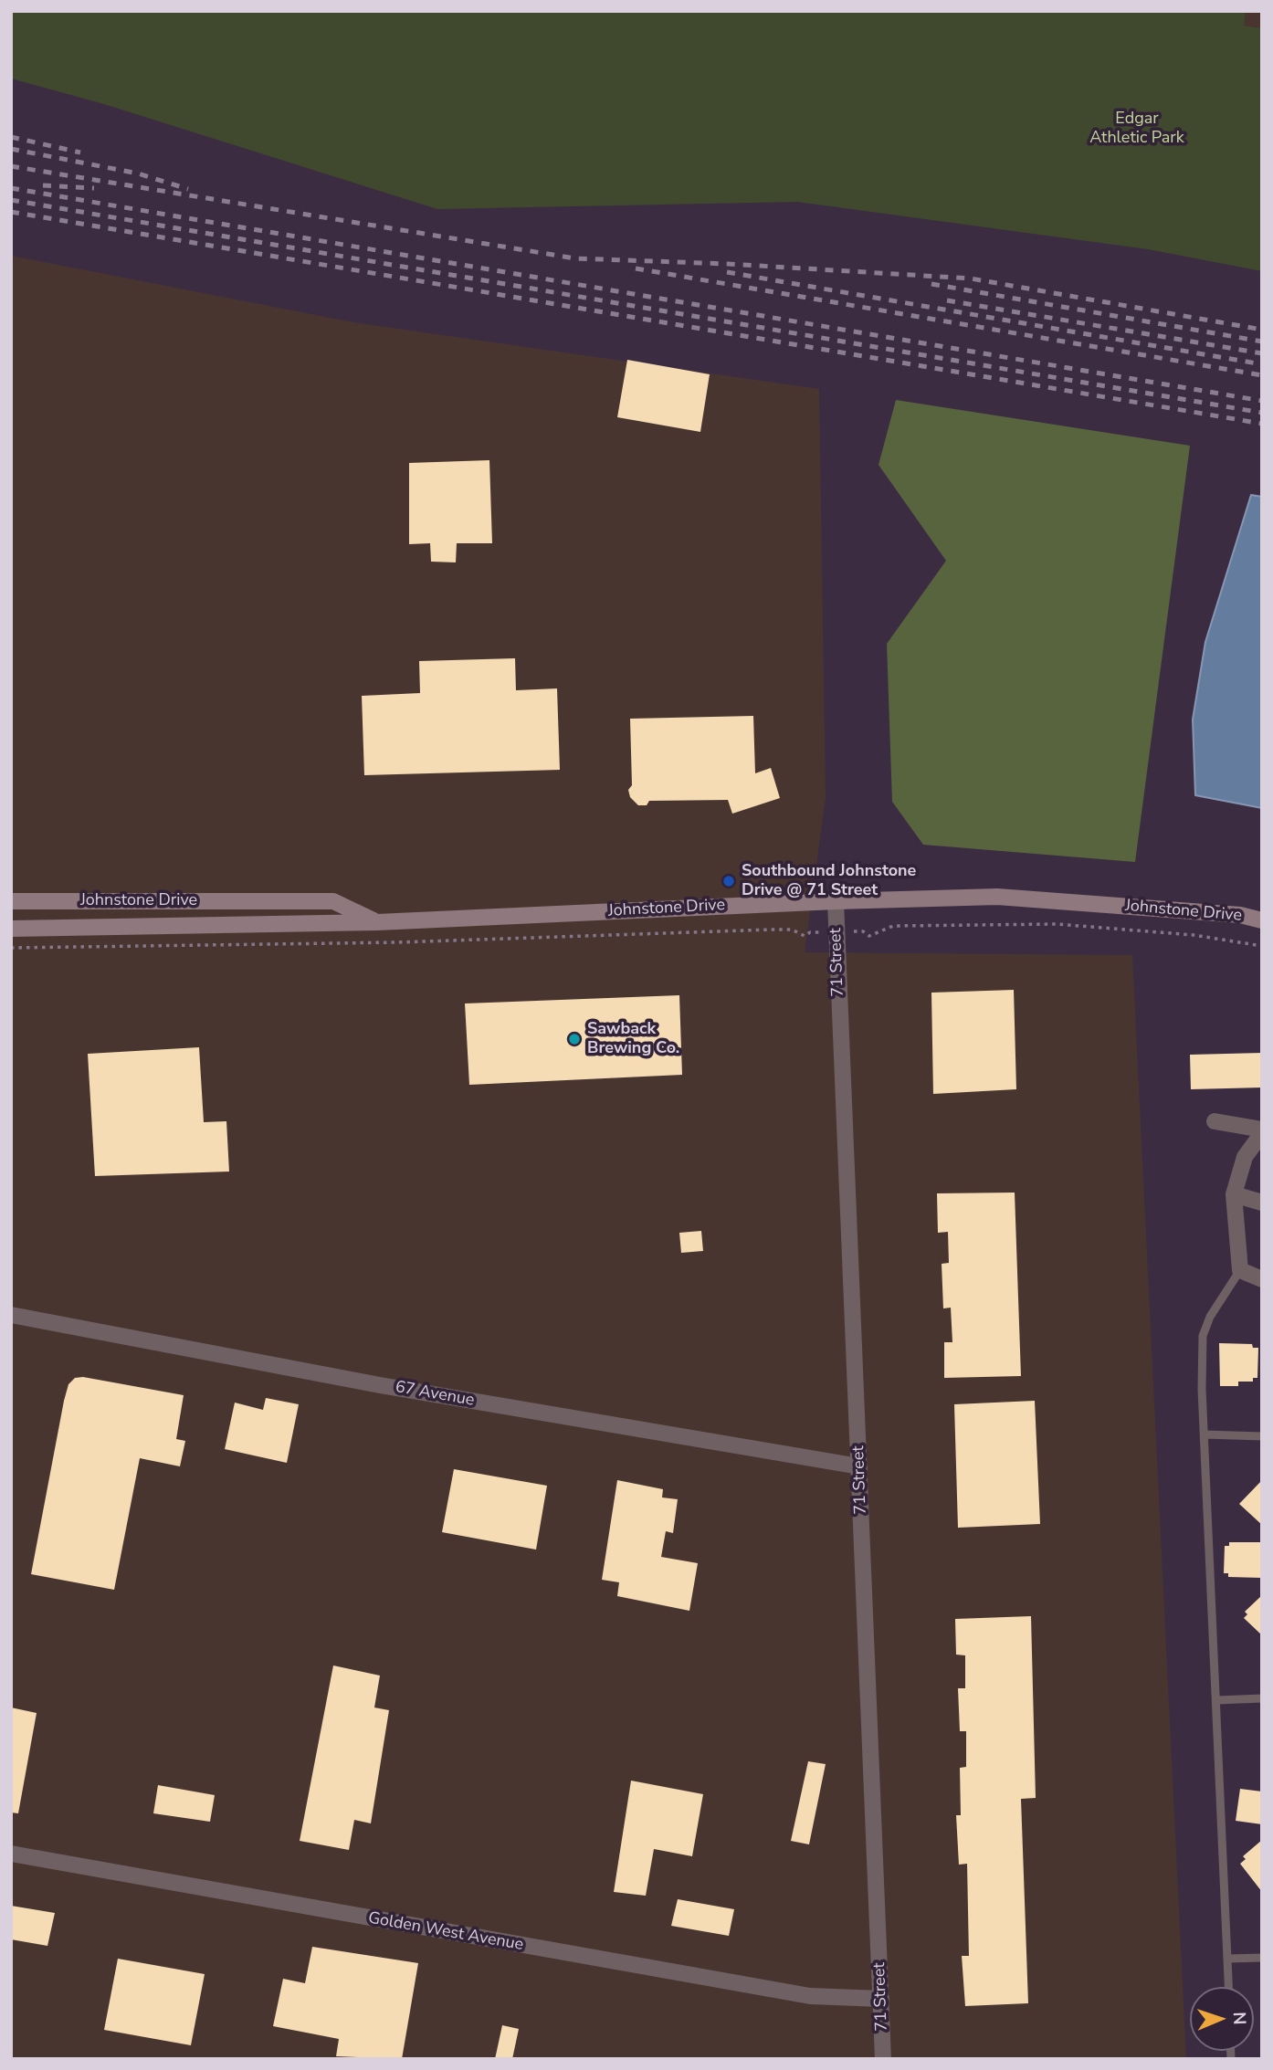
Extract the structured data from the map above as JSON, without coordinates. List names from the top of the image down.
{
  "streets": {
    "main road": ["Johnstone Drive"],
    "street": ["71 Street", "67 Avenue", "Golden West Avenue"]
  },
  "crossings": [
    ["Johnstone Drive", "71 Street"],
    ["71 Street", "67 Avenue"],
    ["71 Street", "Golden West Avenue"]
  ],
  "parks": ["Edgar Athletic Park"],
  "places": ["Southbound Johnstone Drive @ 71 Street", "Sawback Brewing Co."],
  "north": "right"
}
